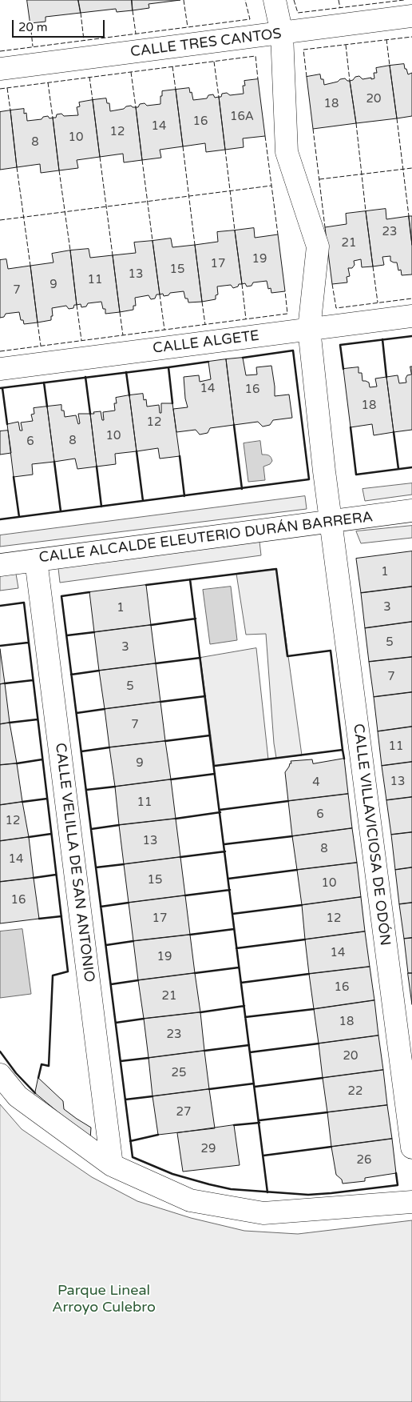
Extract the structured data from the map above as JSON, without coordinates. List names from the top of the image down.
{
  "streets": {
    "street": [
      "CALLE TRES CANTOS",
      "CALLE ALGETE",
      "CALLE ALCALDE ELEUTERIO DURÁN BARRERA",
      "CALLE VILLAVICIOSA DE ODÓN",
      "CALLE VELILLA DE SAN ANTONIO"
    ]
  },
  "crossings": [
    ["CALLE TRES CANTOS", "CALLE VILLAVICIOSA DE ODÓN"],
    ["CALLE ALGETE", "CALLE VILLAVICIOSA DE ODÓN"],
    ["CALLE ALCALDE ELEUTERIO DURÁN BARRERA", "CALLE VILLAVICIOSA DE ODÓN"],
    ["CALLE ALCALDE ELEUTERIO DURÁN BARRERA", "CALLE VELILLA DE SAN ANTONIO"]
  ],
  "parks": ["Parque Lineal Arroyo Culebro"],
  "house_numbers": [
    "20",
    "18",
    "16A",
    "16",
    "14",
    "12",
    "10",
    "8",
    "23",
    "21",
    "19",
    "17",
    "15",
    "13",
    "11",
    "9",
    "7",
    "14",
    "16",
    "18",
    "12",
    "10",
    "8",
    "6",
    "1",
    "3",
    "1",
    "5",
    "3",
    "7",
    "5",
    "7",
    "11",
    "9",
    "13",
    "4",
    "11",
    "6",
    "12",
    "13",
    "8",
    "14",
    "15",
    "10",
    "16",
    "17",
    "12",
    "14",
    "19",
    "16",
    "21",
    "18",
    "23",
    "20",
    "25",
    "22",
    "27",
    "29",
    "26"
  ],
  "scale_bar": "20 m"
}
